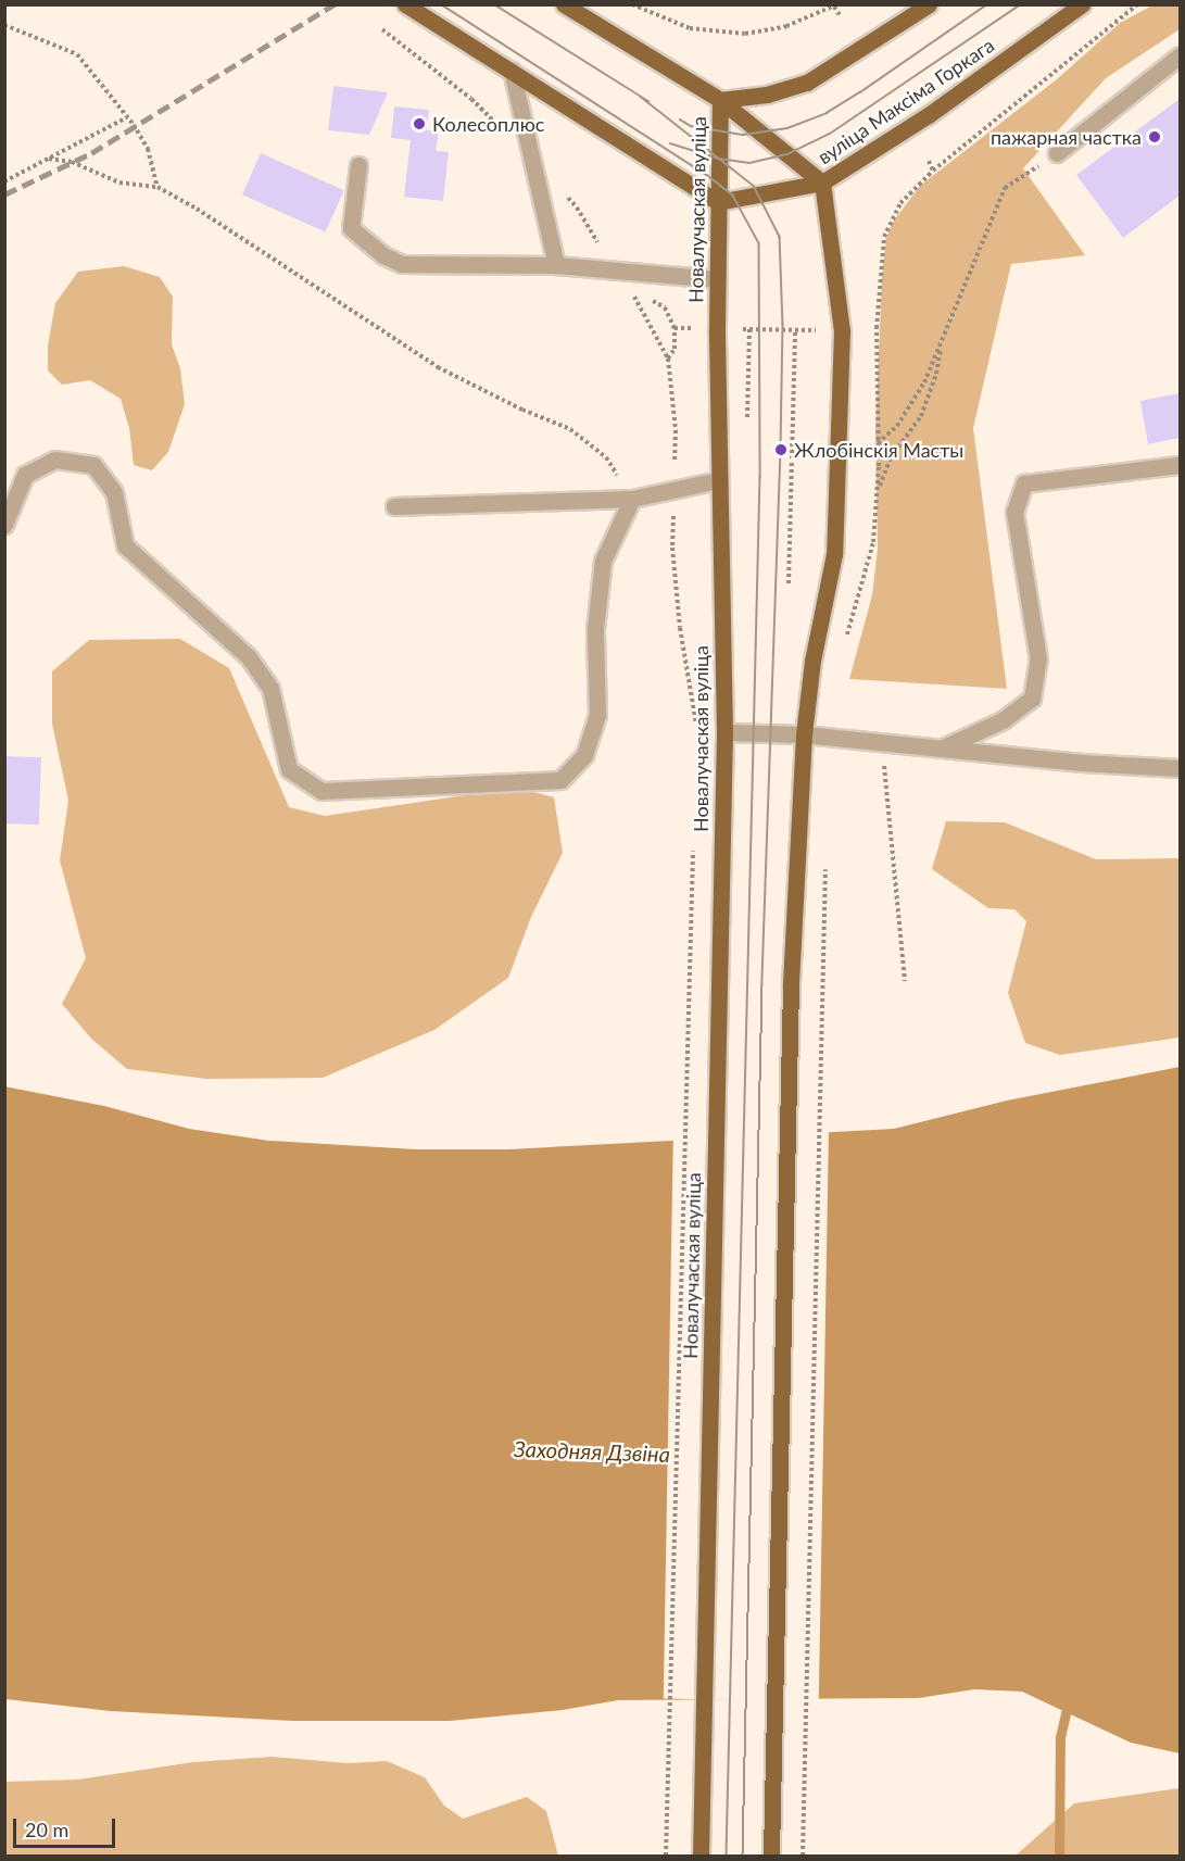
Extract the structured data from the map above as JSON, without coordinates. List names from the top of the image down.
{
  "streets": {
    "main road": ["вуліца Максіма Горкага", "Новалучаская вуліца"]
  },
  "crossings": [
    ["вуліца Максіма Горкага", "Новалучаская вуліца"]
  ],
  "water": ["Заходняя Дзвіна"],
  "places": ["Колесоплюс", "пажарная частка", "Жлобінскія Масты"],
  "scale_bar": "20 m"
}
